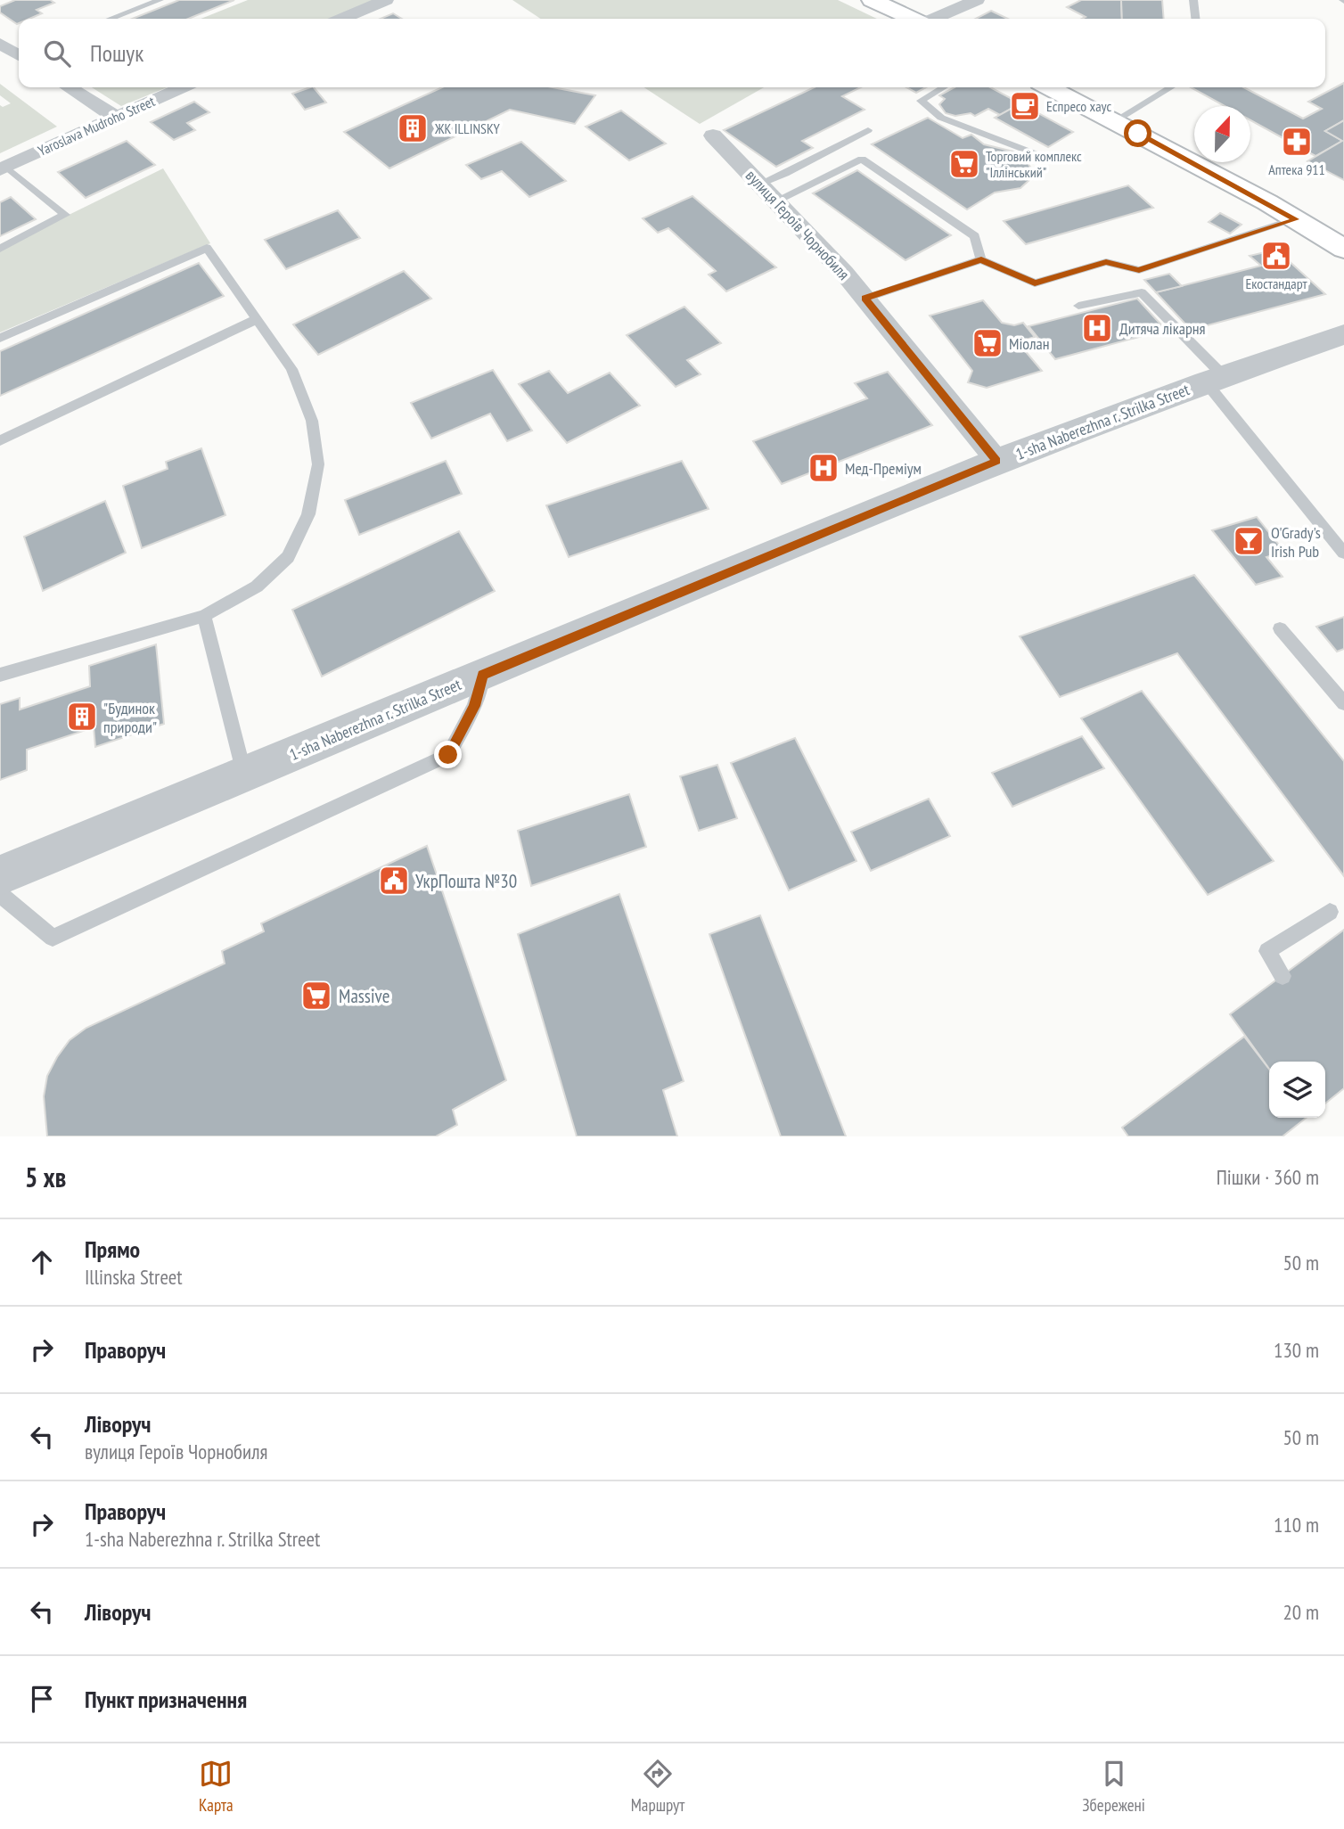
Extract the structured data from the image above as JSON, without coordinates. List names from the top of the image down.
{
  "streets": {
    "street": ["Yaroslava Mudroho Street", "вулиця Героїв Чорнобиля", "1-sha Naberezhna r. Strilka Street"]
  },
  "crossings": [
    ["вулиця Героїв Чорнобиля", "1-sha Naberezhna r. Strilka Street"]
  ],
  "places": {
    "cafe": ["Еспресо хаус"],
    "building": ["ЖК ILLINSKY", "\"Будинок природи\""],
    "pharmacy": ["Аптека 911"],
    "supermarket": ["Торговий комплекс \"Іллінський\"", "Міолан", "Massive"],
    "public building": ["Екостандарт", "УкрПошта №30"],
    "hospital": ["Дитяча лікарня", "Мед-Преміум"],
    "bar": ["O'Grady's Irish Pub"]
  },
  "north": "top",
  "page": {
    "search": "Пошук",
    "heading": ["5 хв", "Пішки · 360 m"],
    "list": [
      ["Прямо", "Illinska Street", "50 m"],
      ["Праворуч", "130 m"],
      ["Ліворуч", "вулиця Героїв Чорнобиля", "50 m"],
      ["Праворуч", "1-sha Naberezhna r. Strilka Street", "110 m"],
      ["Ліворуч", "20 m"],
      "Пункт призначення"
    ],
    "nav": ["Карта", "Маршрут", "Збережені"]
  }
}
